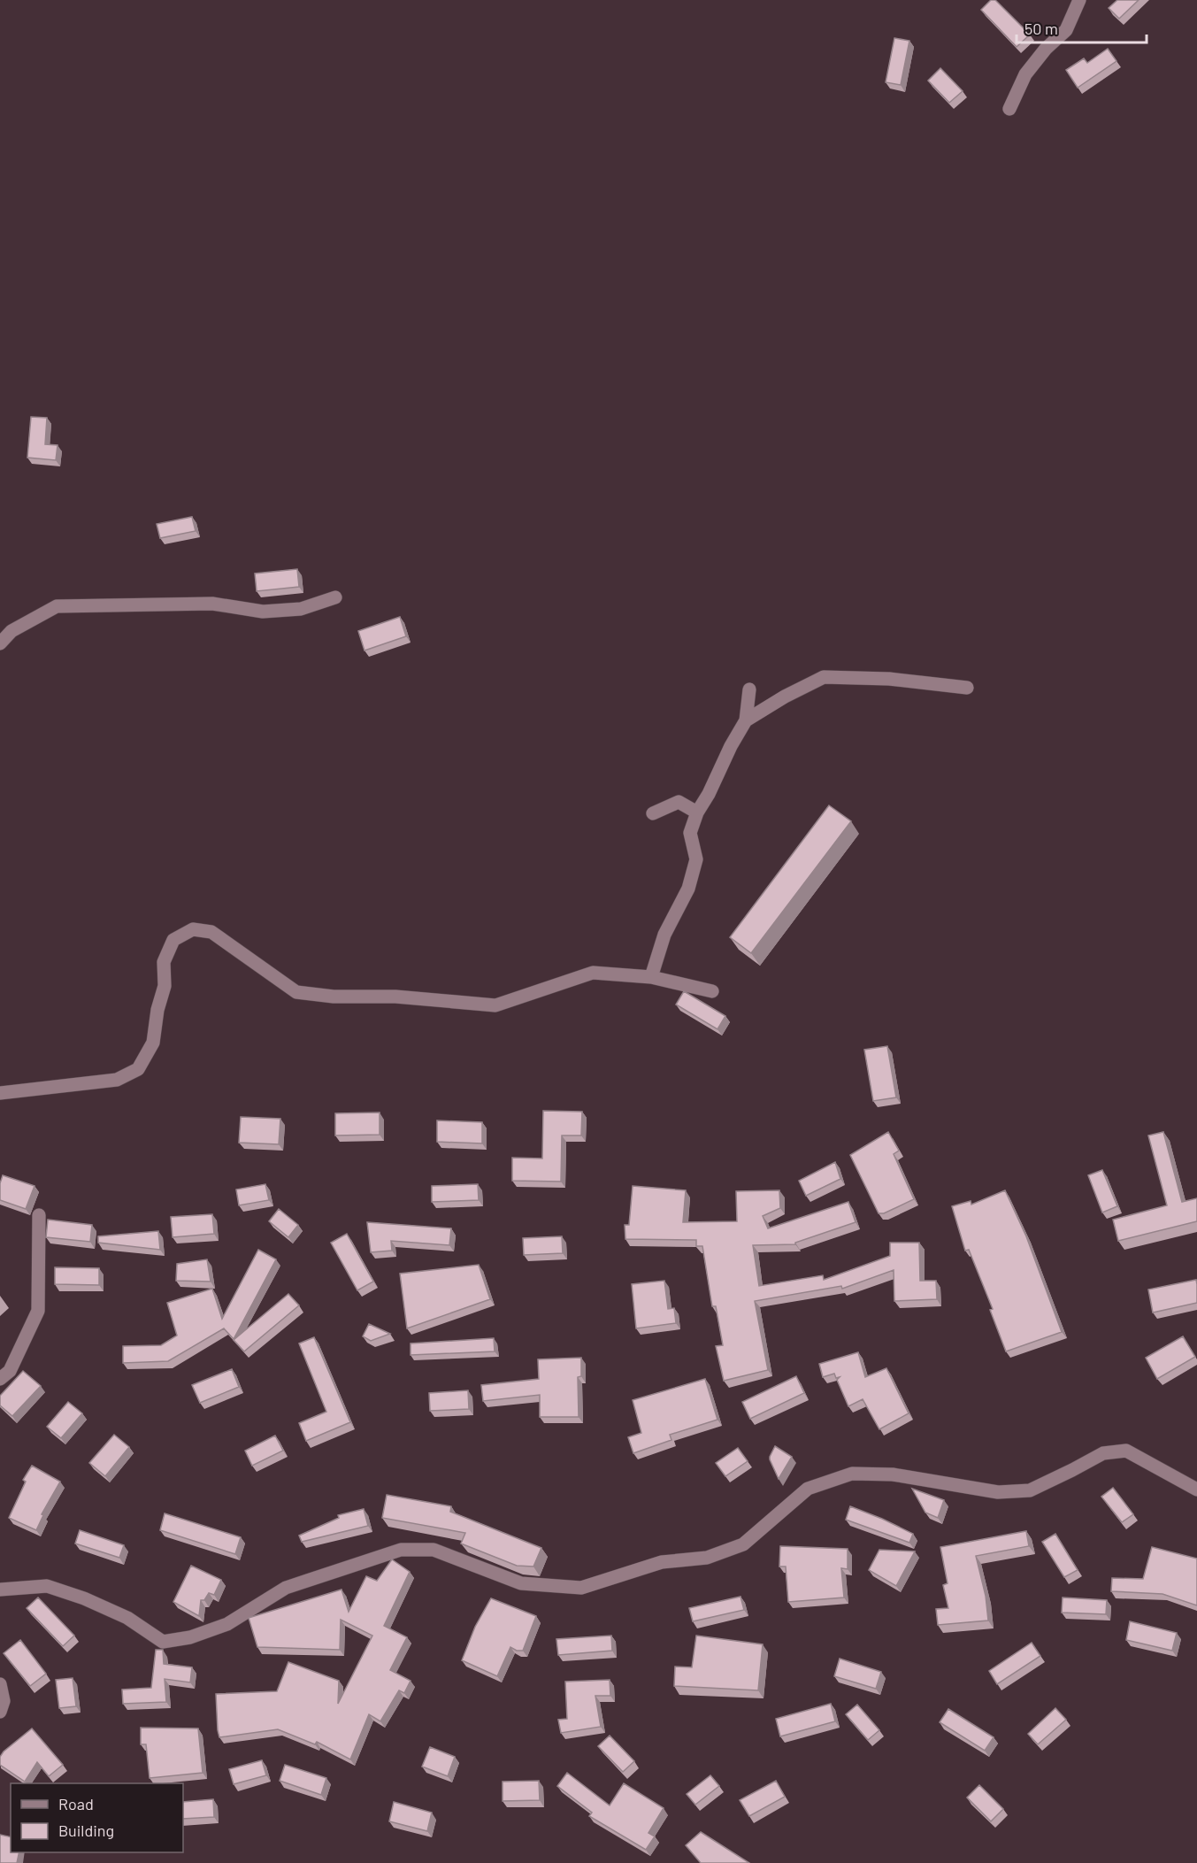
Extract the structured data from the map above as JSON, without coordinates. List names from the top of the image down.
{
  "legend": ["Road", "Building"],
  "scale_bar": "50 m"
}
